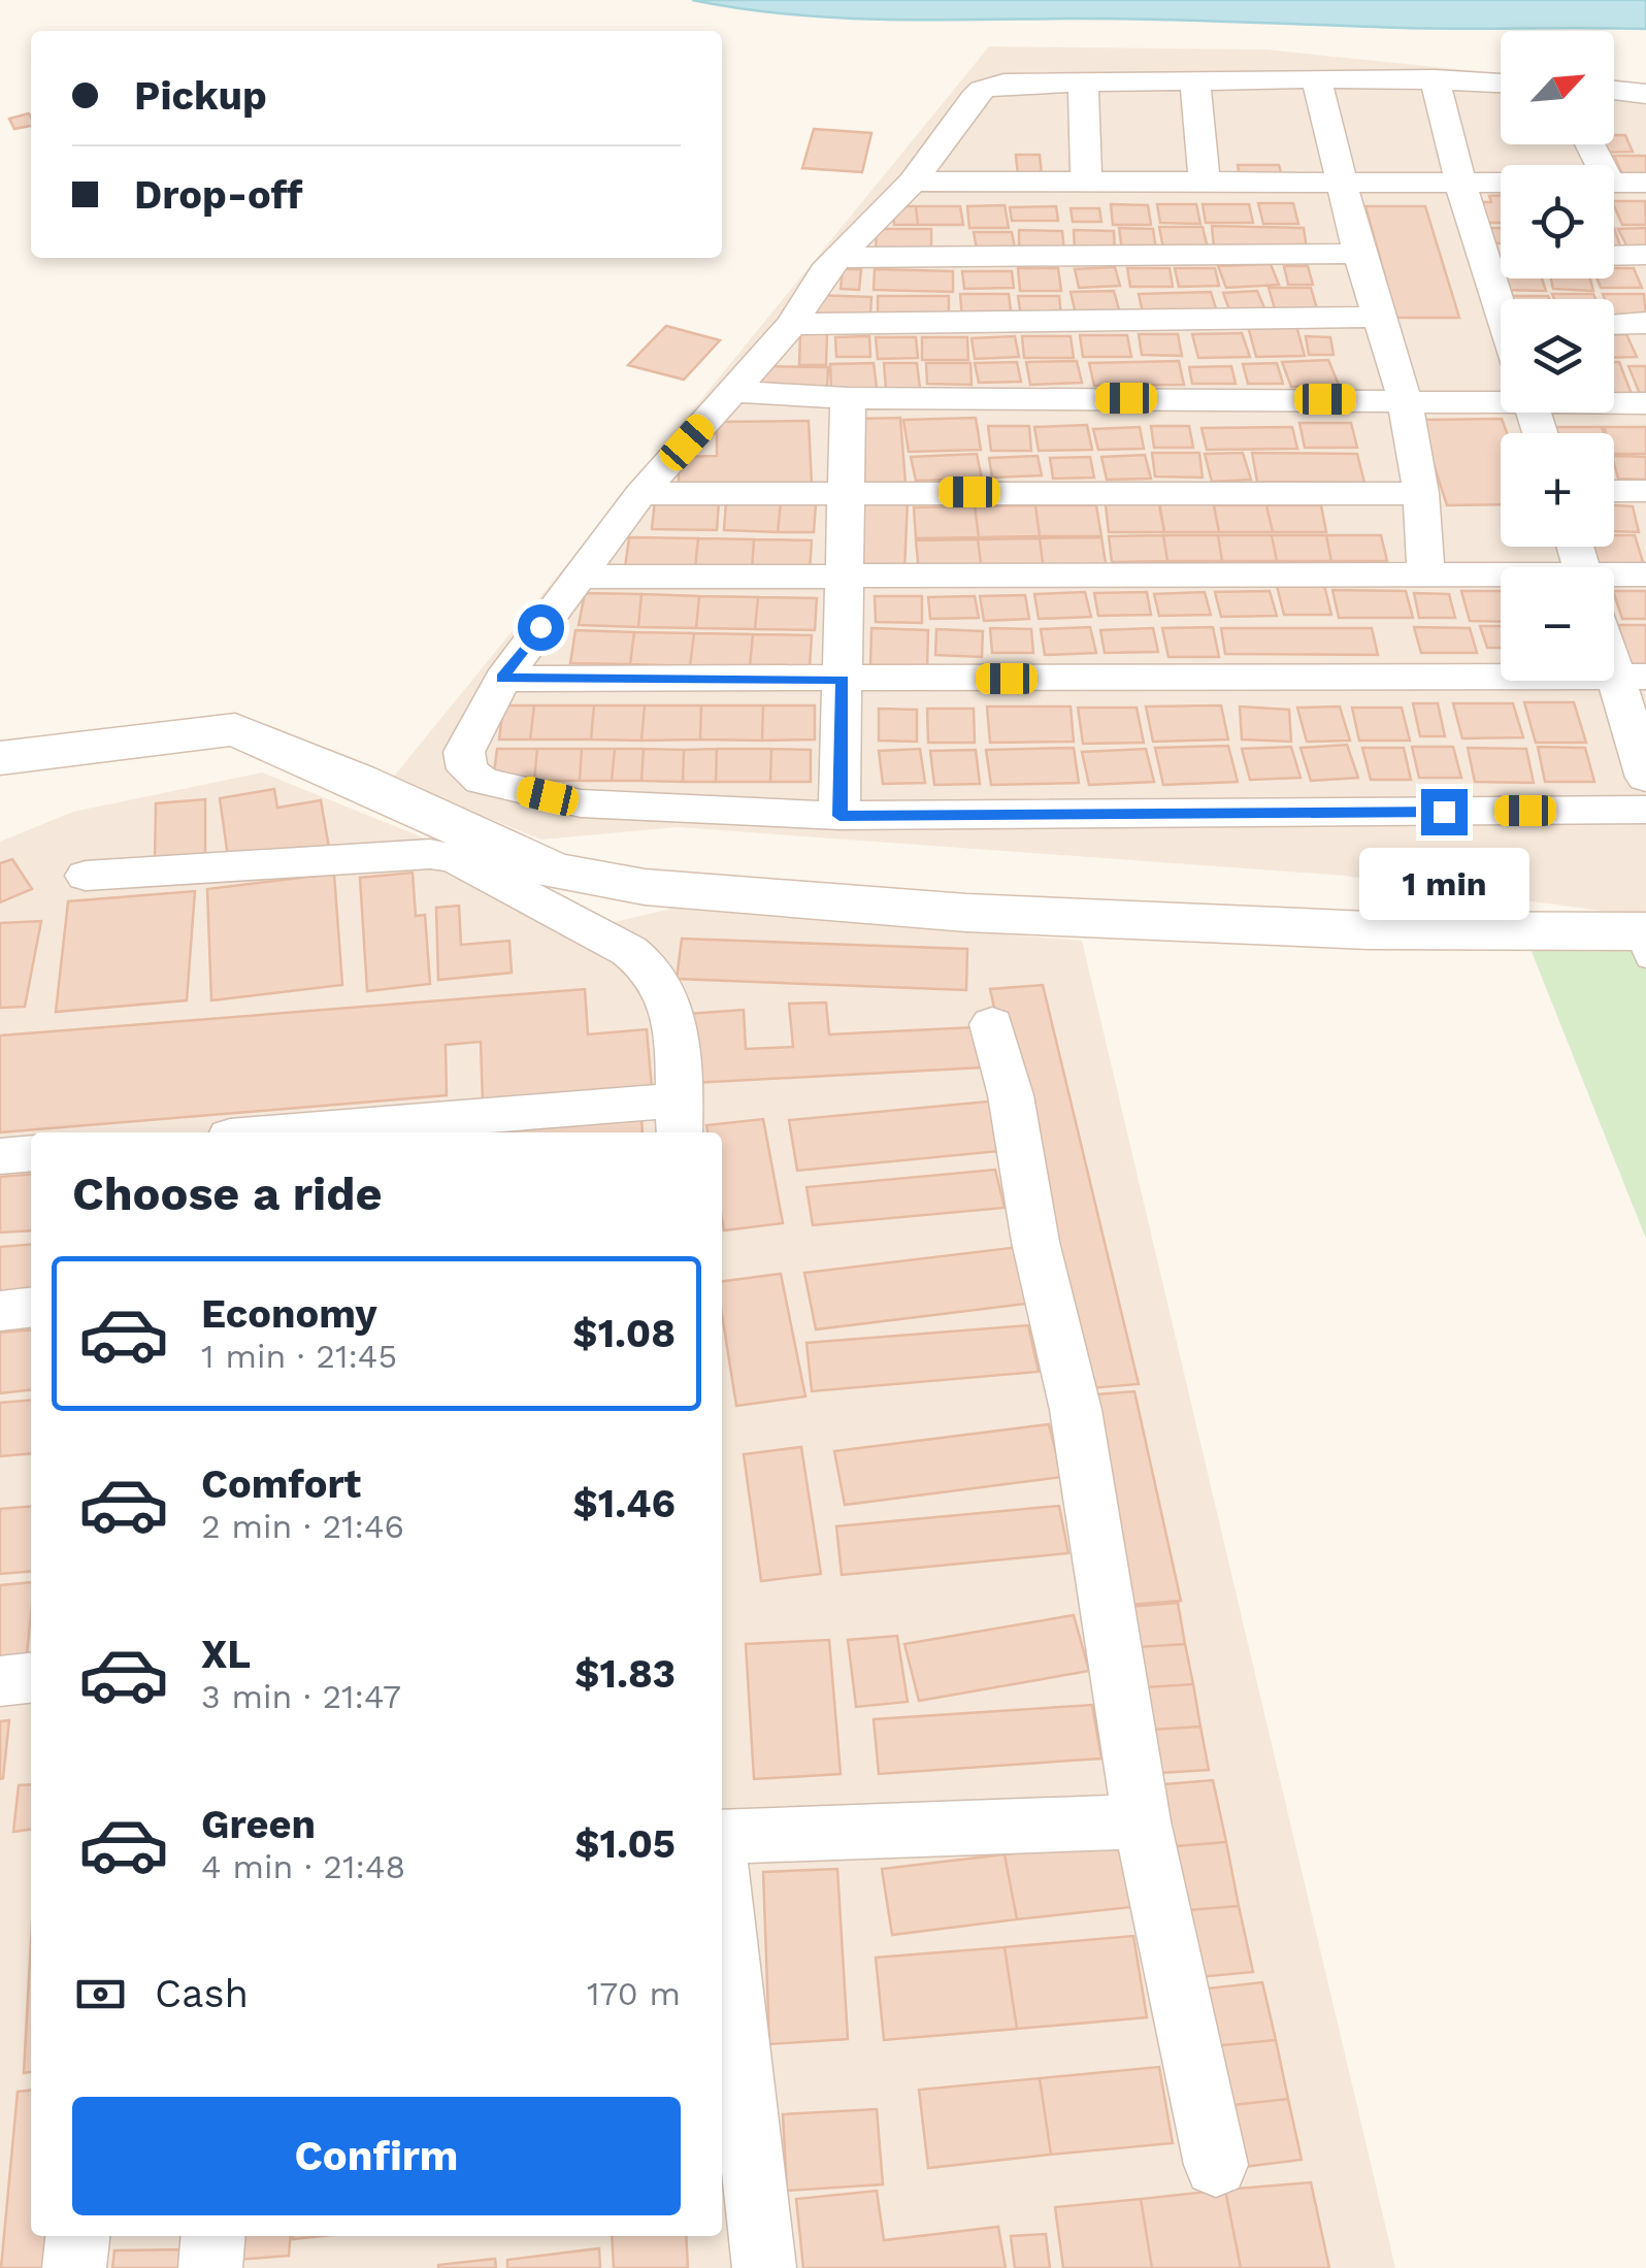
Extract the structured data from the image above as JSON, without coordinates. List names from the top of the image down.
{
  "north": "top right",
  "page": {
    "map_buttons": ["+", "−"],
    "banner": ["Pickup", "Drop-off"],
    "bubble": "1 min",
    "heading": "Choose a ride",
    "list": [
      {
        "name": "Economy",
        "note": "1 min · 21:45",
        "value": "$1.08"
      },
      {
        "name": "Comfort",
        "note": "2 min · 21:46",
        "value": "$1.46"
      },
      {
        "name": "XL",
        "note": "3 min · 21:47",
        "value": "$1.83"
      },
      {
        "name": "Green",
        "note": "4 min · 21:48",
        "value": "$1.05"
      }
    ],
    "pay": ["Cash", "170 m"],
    "buttons": "Confirm"
  }
}
